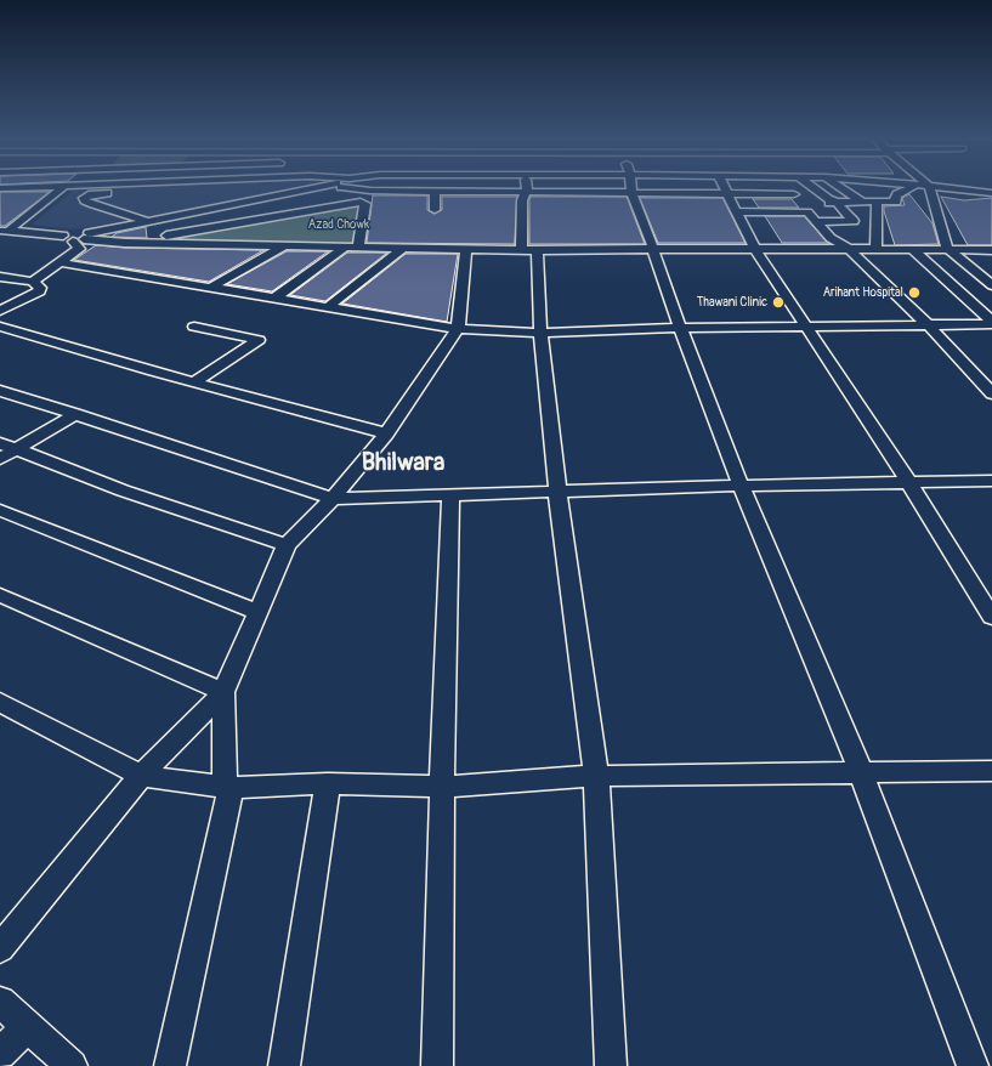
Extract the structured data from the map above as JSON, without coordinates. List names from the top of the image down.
{
  "districts": ["Bhilwara"],
  "parks": ["Azad Chowk"],
  "places": ["Arihant Hospital", "Thawani Clinic"]
}
